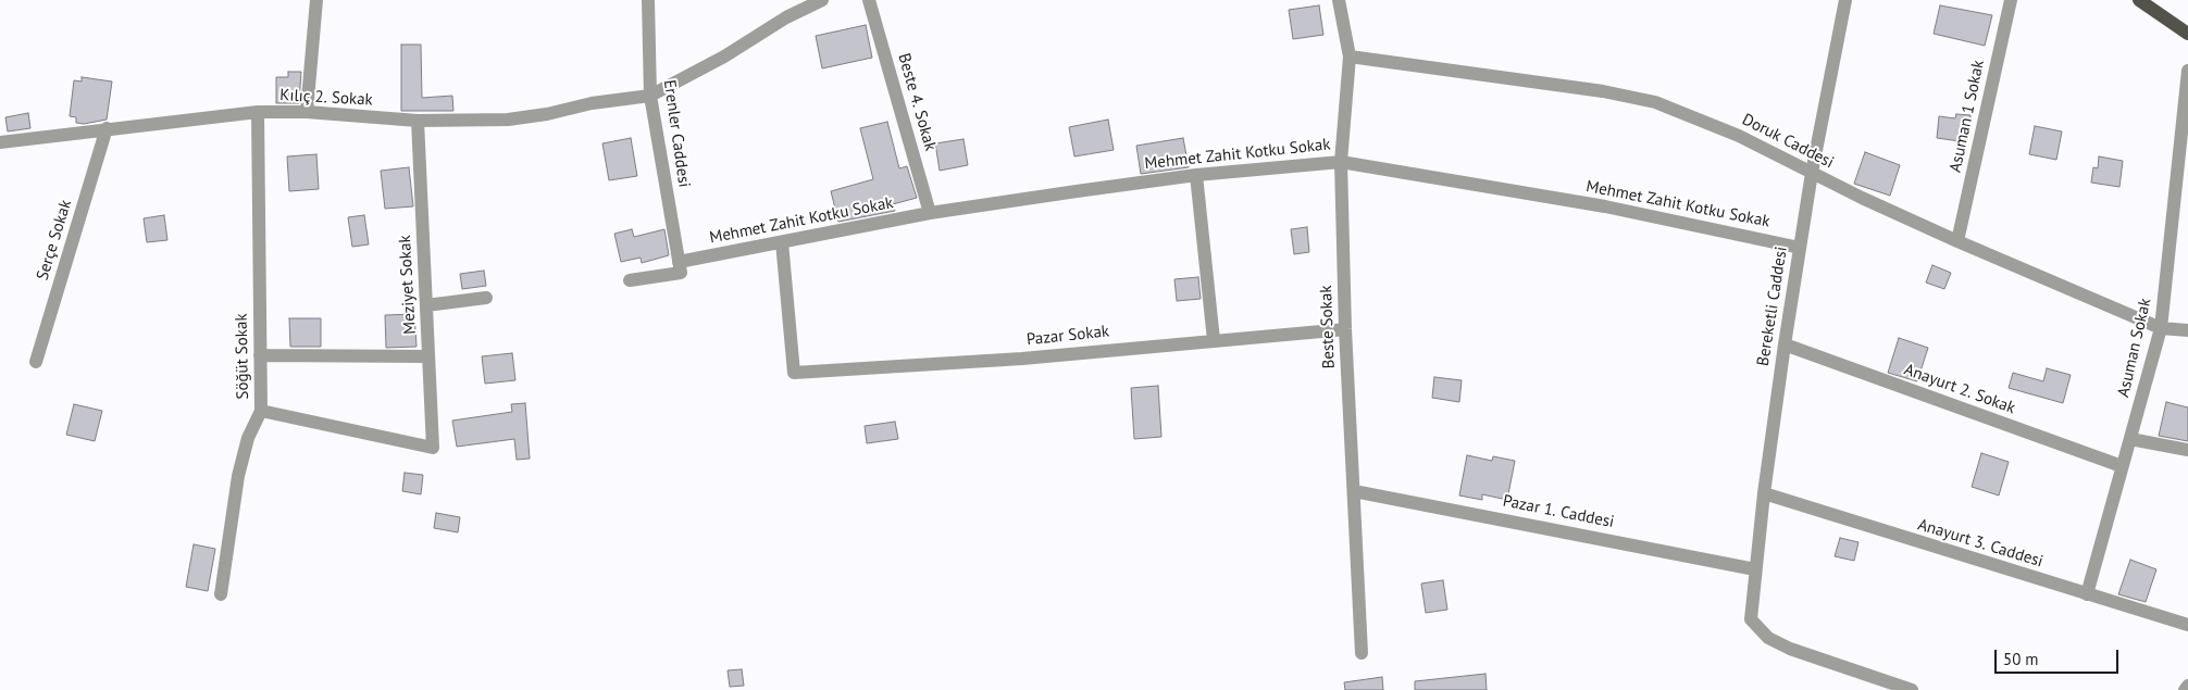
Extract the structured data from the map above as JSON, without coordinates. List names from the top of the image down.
{
  "streets": {
    "street": [
      "Kılıç 2. Sokak",
      "Beste 4. Sokak",
      "Asuman 1 Sokak",
      "Erenler Caddesi",
      "Doruk Caddesi",
      "Mehmet Zahit Kotku Sokak",
      "Serçe Sokak",
      "Meziyet Sokak",
      "Bereketli Caddesi",
      "Beste Sokak",
      "Pazar Sokak",
      "Asuman Sokak",
      "Söğüt Sokak",
      "Anayurt 2. Sokak",
      "Pazar 1. Caddesi",
      "Anayurt 3. Caddesi"
    ]
  },
  "crossings": [
    ["Kılıç 2. Sokak", "Erenler Caddesi"],
    ["Kılıç 2. Sokak", "Serçe Sokak"],
    ["Kılıç 2. Sokak", "Meziyet Sokak"],
    ["Kılıç 2. Sokak", "Söğüt Sokak"],
    ["Beste 4. Sokak", "Mehmet Zahit Kotku Sokak"],
    ["Asuman 1 Sokak", "Doruk Caddesi"],
    ["Erenler Caddesi", "Mehmet Zahit Kotku Sokak"],
    ["Doruk Caddesi", "Bereketli Caddesi"],
    ["Doruk Caddesi", "Beste Sokak"],
    ["Doruk Caddesi", "Asuman Sokak"],
    ["Mehmet Zahit Kotku Sokak", "Bereketli Caddesi"],
    ["Mehmet Zahit Kotku Sokak", "Beste Sokak"],
    ["Mehmet Zahit Kotku Sokak", "Pazar Sokak"],
    ["Meziyet Sokak", "Söğüt Sokak"],
    ["Bereketli Caddesi", "Anayurt 2. Sokak"],
    ["Bereketli Caddesi", "Pazar 1. Caddesi"],
    ["Bereketli Caddesi", "Anayurt 3. Caddesi"],
    ["Beste Sokak", "Pazar Sokak"],
    ["Beste Sokak", "Pazar 1. Caddesi"],
    ["Asuman Sokak", "Anayurt 2. Sokak"],
    ["Asuman Sokak", "Anayurt 3. Caddesi"]
  ],
  "scale_bar": "50 m"
}
